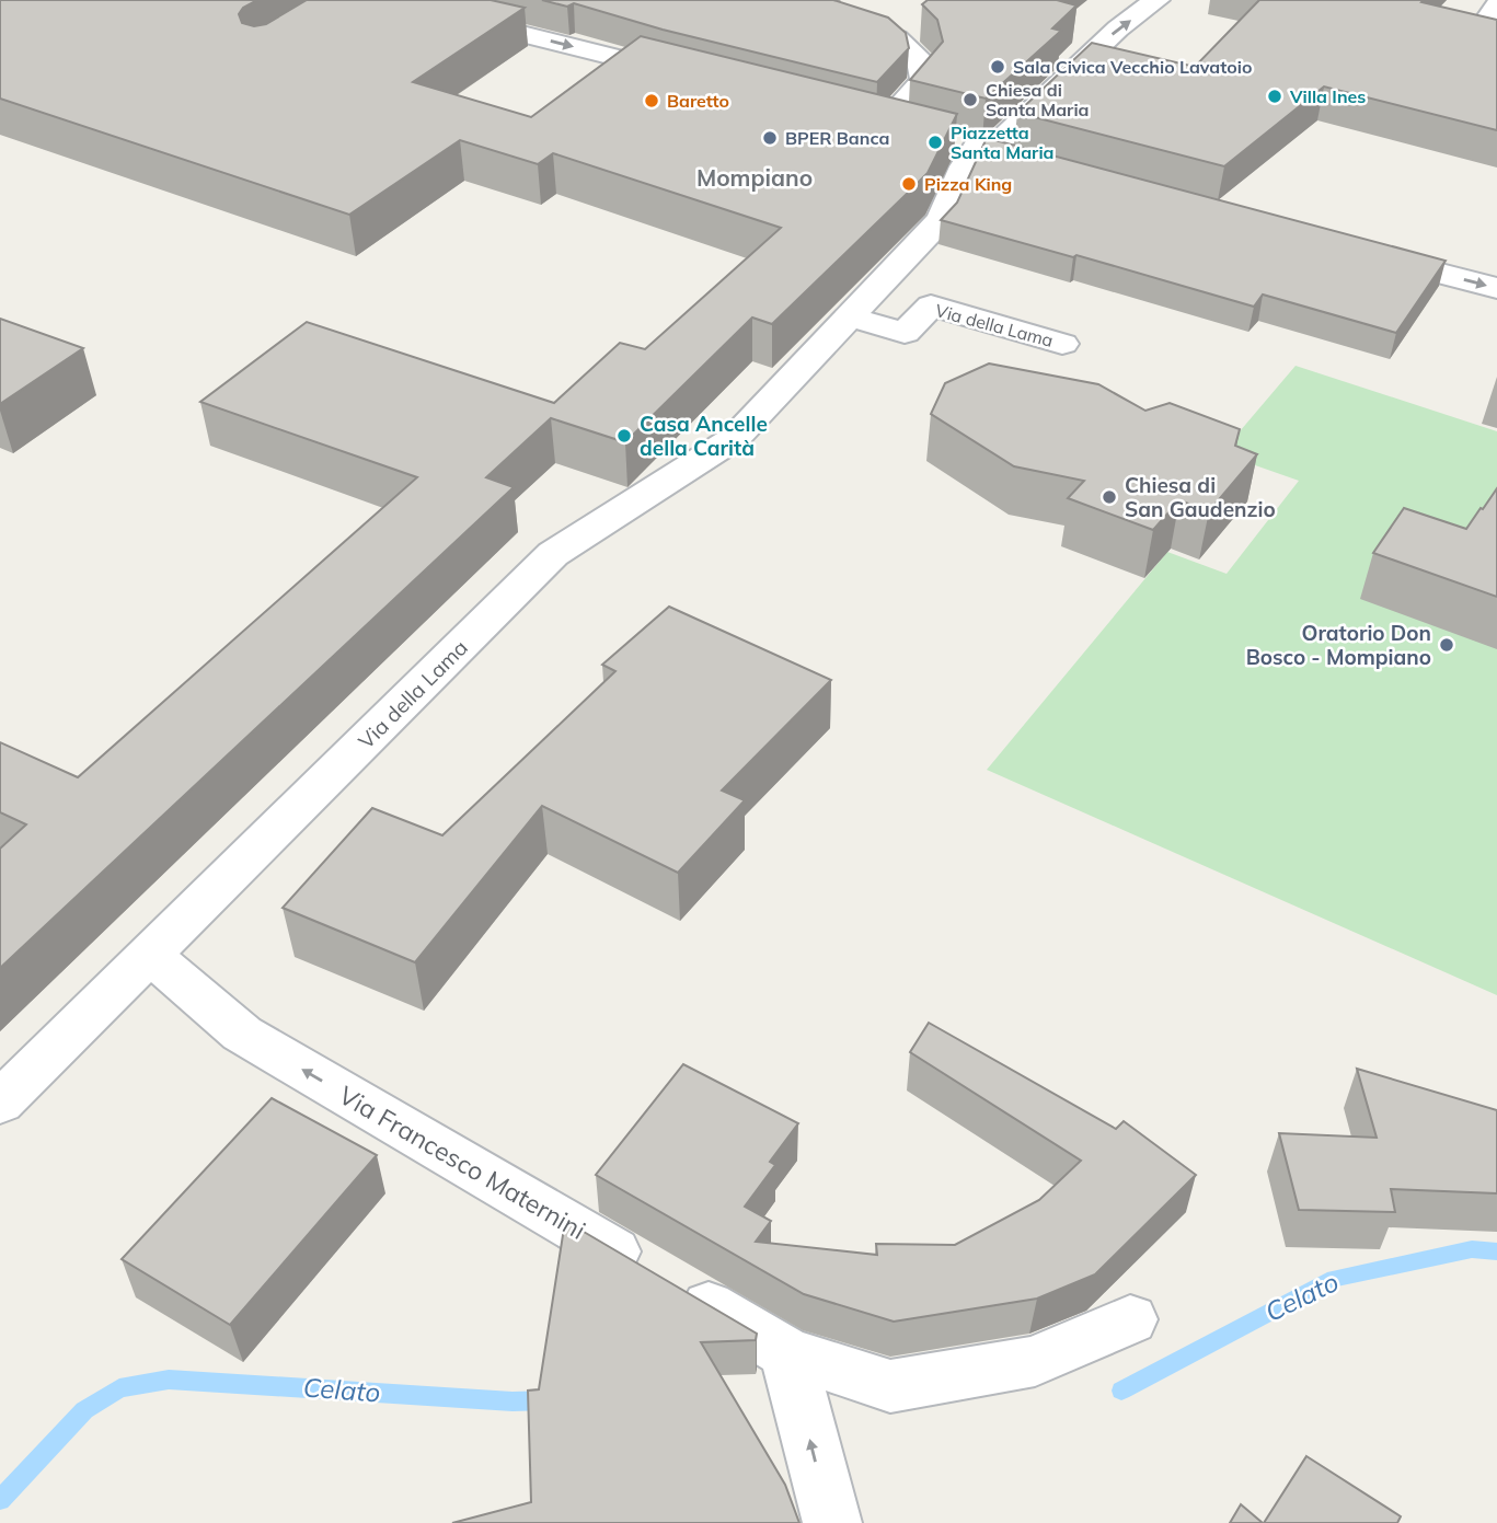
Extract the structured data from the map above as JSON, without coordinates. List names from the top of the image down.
{
  "streets": {
    "street": ["Via della Lama", "Via Francesco Maternini"]
  },
  "crossings": [
    ["Via della Lama", "Via Francesco Maternini"]
  ],
  "one_way": ["Via Francesco Maternini"],
  "districts": ["Mompiano"],
  "water": ["Celato"],
  "places": [
    "Sala Civica Vecchio Lavatoio",
    "Villa Ines",
    "Chiesa di Santa Maria",
    "Baretto",
    "BPER Banca",
    "Piazzetta Santa Maria",
    "Pizza King",
    "Casa Ancelle della Carità",
    "Chiesa di San Gaudenzio",
    "Oratorio Don Bosco - Mompiano"
  ]
}
